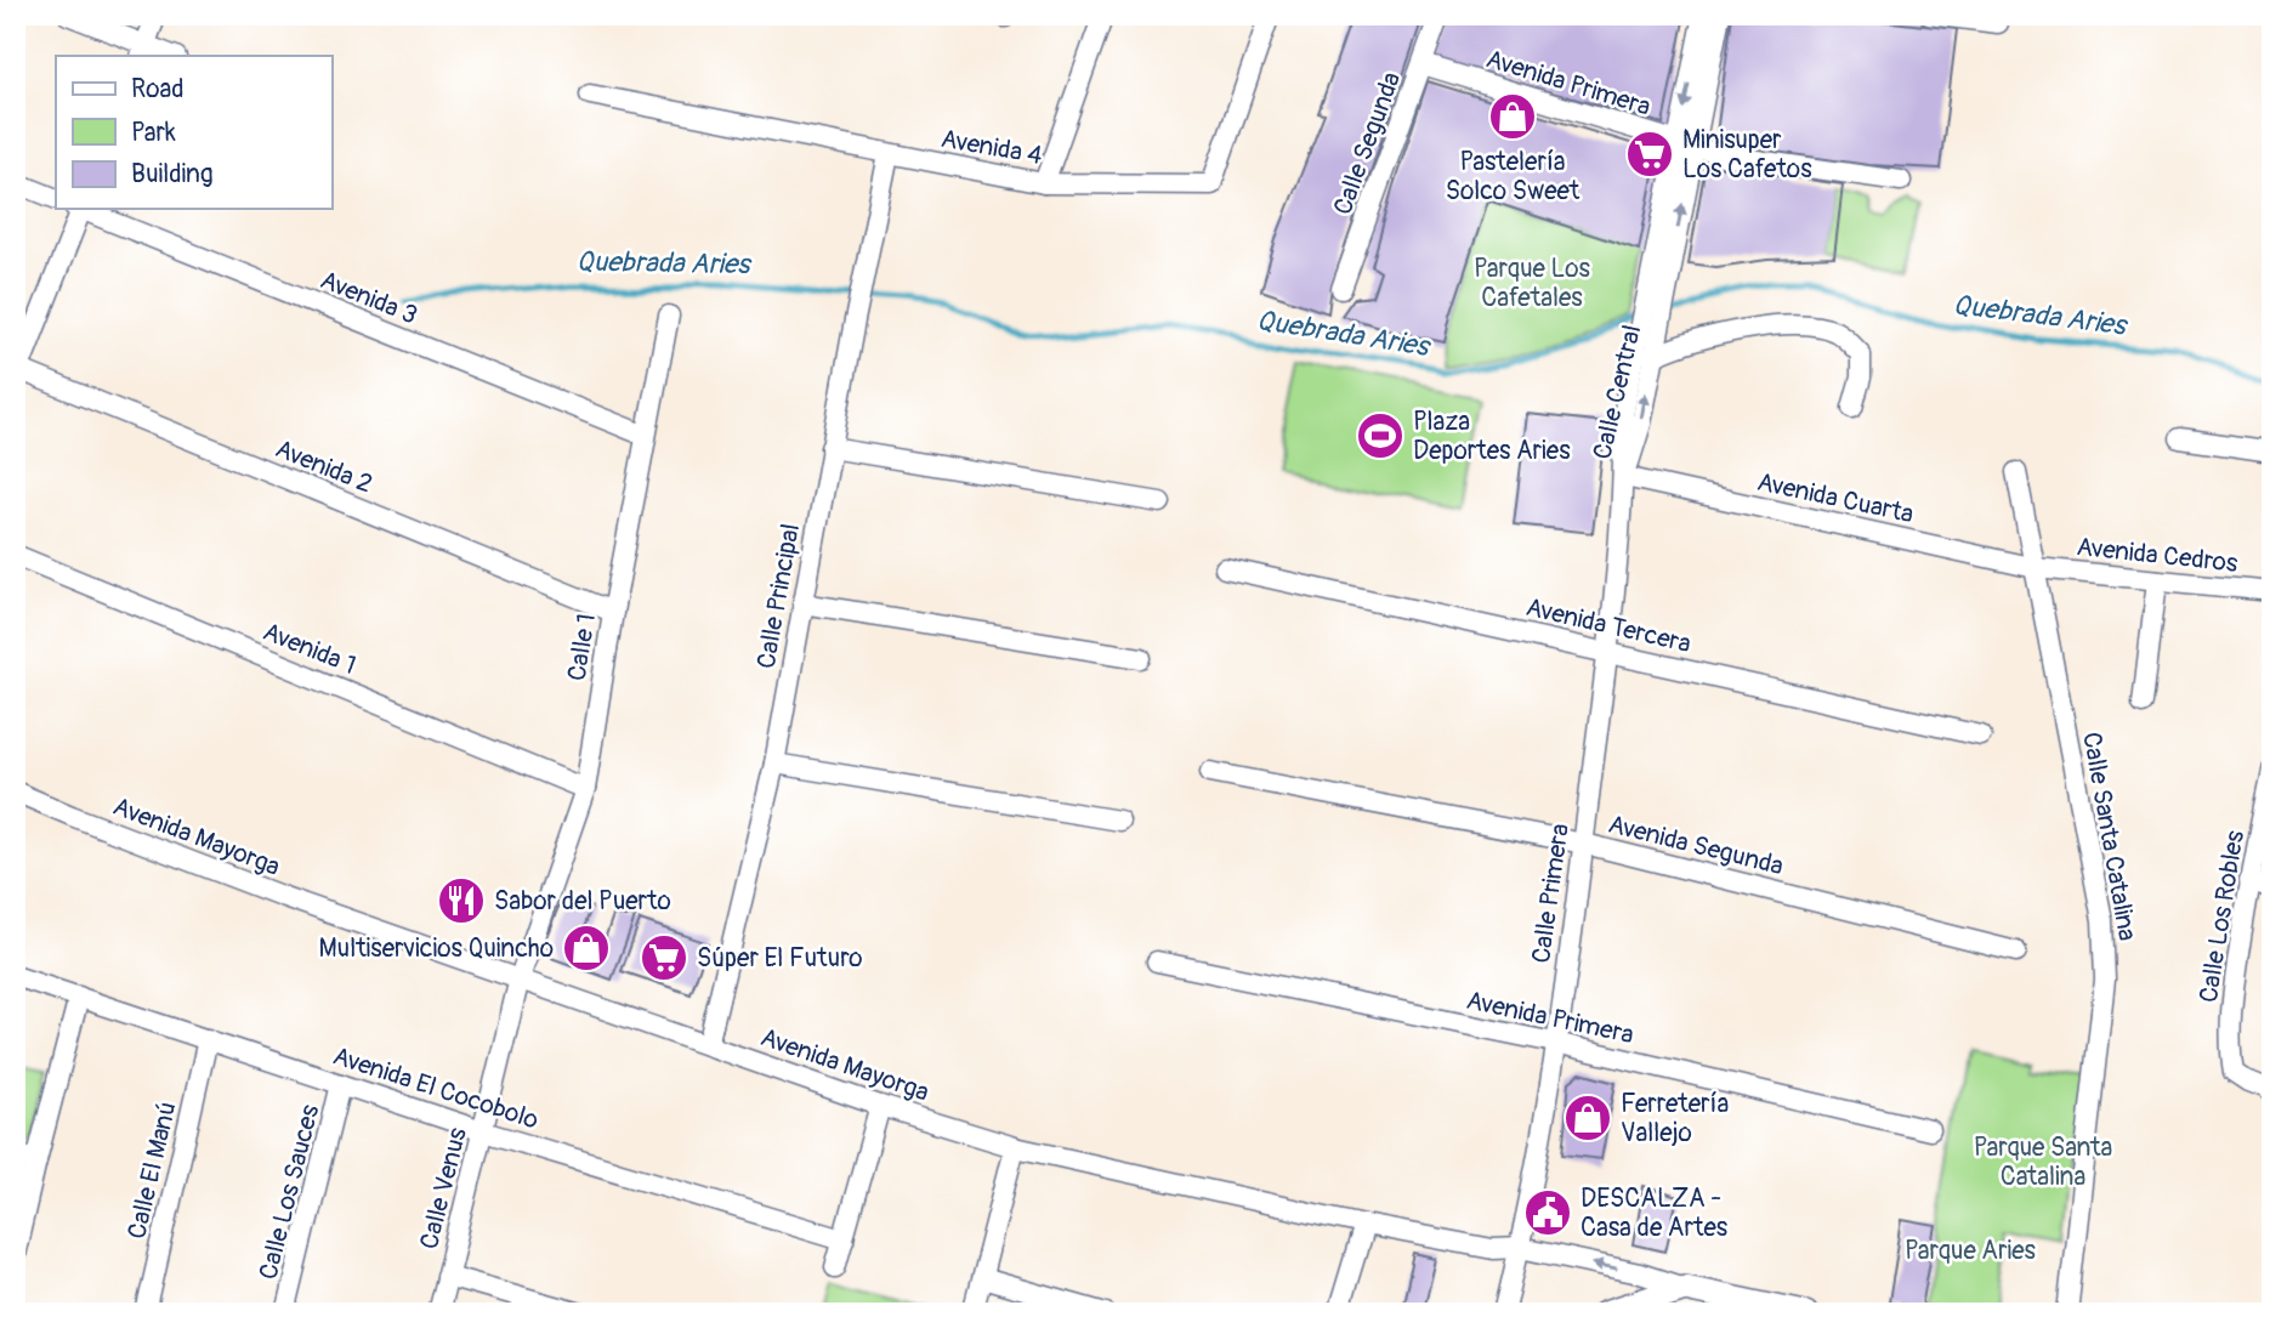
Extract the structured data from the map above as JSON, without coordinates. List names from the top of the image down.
{
  "streets": {
    "street": [
      "Avenida Primera",
      "Calle Segunda",
      "Avenida 4",
      "Avenida 3",
      "Calle Central",
      "Avenida 2",
      "Avenida Cuarta",
      "Avenida Cedros",
      "Calle Principal",
      "Avenida Tercera",
      "Calle 1",
      "Avenida 1",
      "Avenida Mayorga",
      "Calle Santa Catalina",
      "Avenida Segunda",
      "Calle Primera",
      "Calle Los Robles",
      "Avenida El Cocobolo",
      "Calle El Manú",
      "Calle Venus",
      "Calle Los Sauces"
    ]
  },
  "crossings": [
    ["Avenida Primera", "Calle Segunda"],
    ["Avenida Primera", "Calle Central"],
    ["Avenida Primera", "Calle Primera"],
    ["Avenida 4", "Calle Principal"],
    ["Avenida 3", "Calle 1"],
    ["Calle Central", "Avenida Cuarta"],
    ["Calle Central", "Calle Primera"],
    ["Avenida 2", "Calle 1"],
    ["Avenida Cuarta", "Avenida Cedros"],
    ["Avenida Cuarta", "Calle Santa Catalina"],
    ["Avenida Cuarta", "Calle Primera"],
    ["Avenida Cedros", "Calle Santa Catalina"],
    ["Calle Principal", "Avenida Mayorga"],
    ["Avenida Tercera", "Calle Primera"],
    ["Calle 1", "Avenida 1"],
    ["Calle 1", "Avenida Mayorga"],
    ["Calle 1", "Calle Venus"],
    ["Avenida Mayorga", "Calle Primera"],
    ["Avenida Mayorga", "Calle Venus"],
    ["Avenida Segunda", "Calle Primera"],
    ["Avenida El Cocobolo", "Calle El Manú"],
    ["Avenida El Cocobolo", "Calle Venus"],
    ["Avenida El Cocobolo", "Calle Los Sauces"]
  ],
  "water": ["Quebrada Aries"],
  "parks": ["Parque Los Cafetales", "Parque Santa Catalina", "Parque Aries"],
  "places": {
    "shop": ["Pastelería Solco Sweet", "Multiservicios Quincho", "Ferretería Vallejo"],
    "supermarket": ["Minisuper Los Cafetos", "Súper El Futuro"],
    "sports": ["Plaza Deportes Aries"],
    "restaurant": ["Sabor del Puerto"],
    "public building": ["DESCALZA - Casa de Artes"]
  },
  "legend": ["Road", "Park", "Building"]
}
